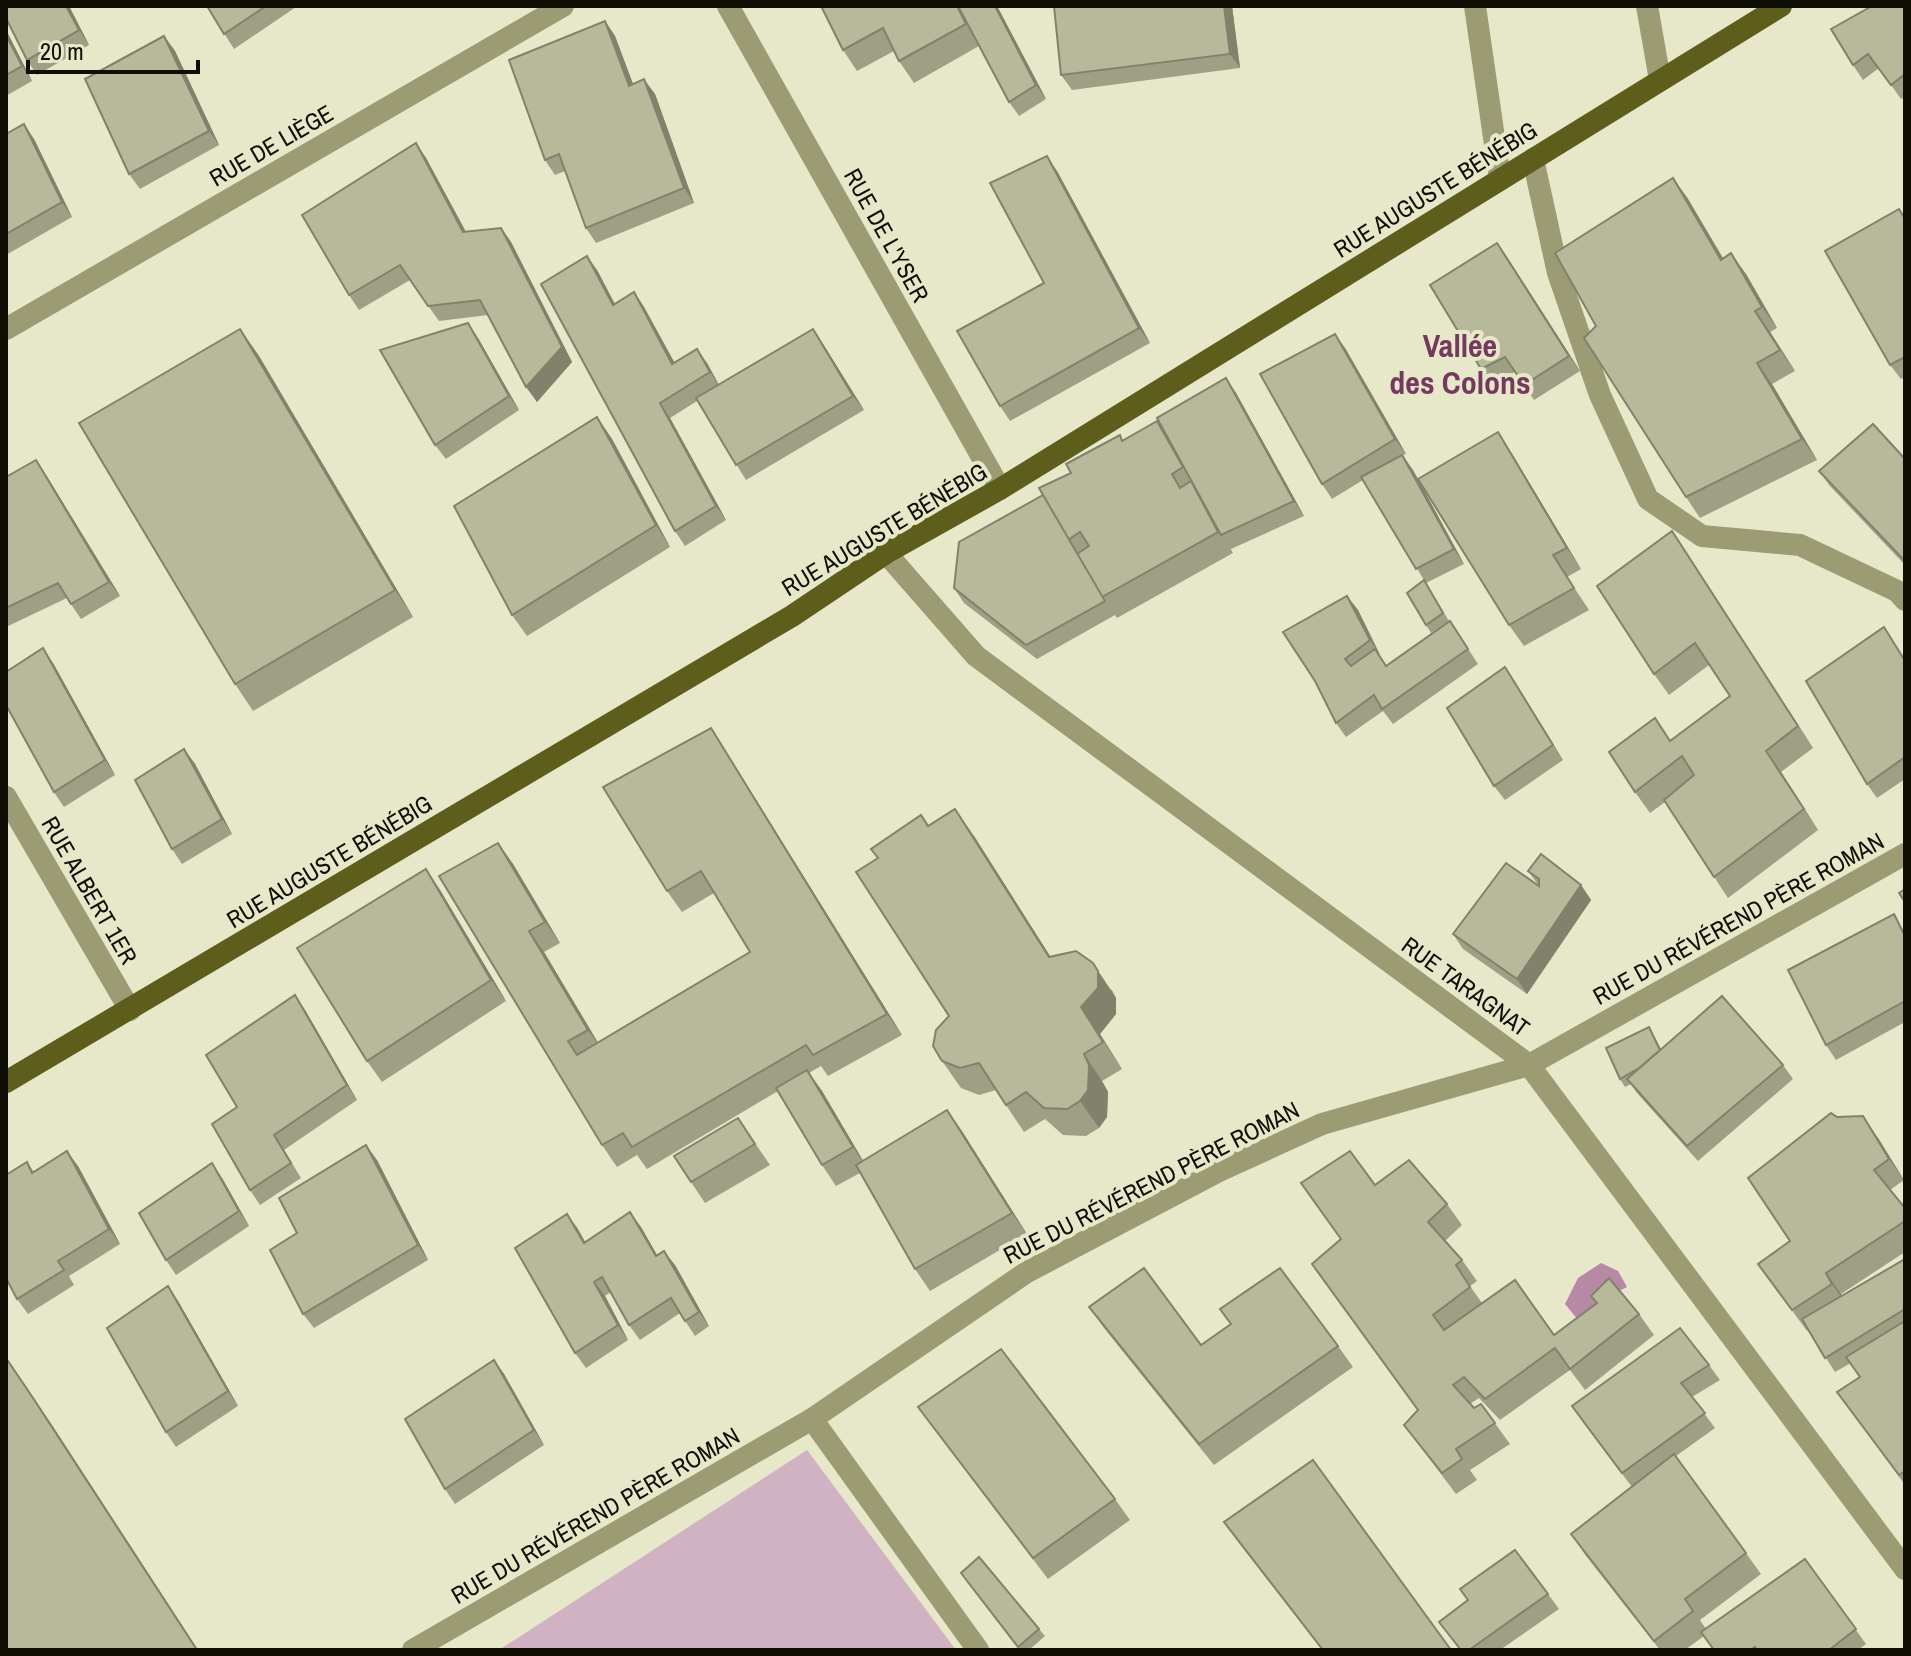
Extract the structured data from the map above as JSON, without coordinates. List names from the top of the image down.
{
  "streets": {
    "main road": ["RUE AUGUSTE BÉNÉBIG"],
    "street": [
      "RUE DE LIÈGE",
      "RUE DE L'YSER",
      "RUE ALBERT 1ER",
      "RUE DU RÉVÉREND PÈRE ROMAN",
      "RUE TARAGNAT"
    ]
  },
  "crossings": [
    ["RUE AUGUSTE BÉNÉBIG", "RUE DE L'YSER"],
    ["RUE AUGUSTE BÉNÉBIG", "RUE ALBERT 1ER"],
    ["RUE AUGUSTE BÉNÉBIG", "RUE TARAGNAT"],
    ["RUE DU RÉVÉREND PÈRE ROMAN", "RUE TARAGNAT"]
  ],
  "districts": ["Vallée des Colons"],
  "scale_bar": "20 m"
}
